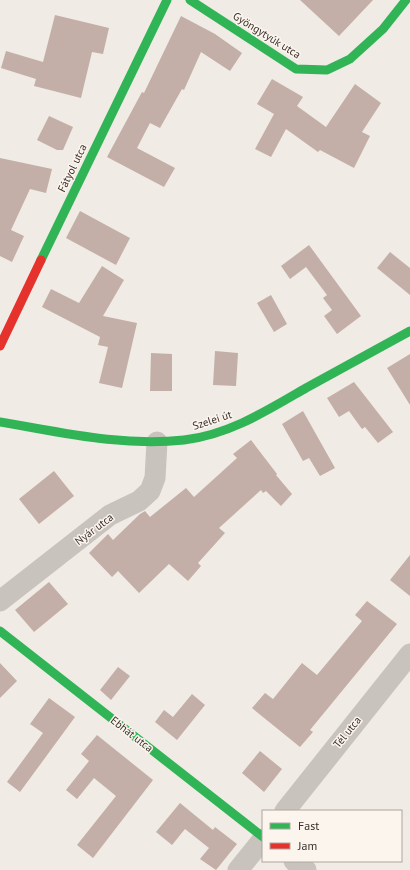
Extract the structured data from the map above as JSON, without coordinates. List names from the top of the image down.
{
  "streets": {
    "street": [
      "Gyöngytyúk utca",
      "Fátyol utca",
      "Szelei út",
      "Nyár utca",
      "Tél utca",
      "Ebhát utca"
    ]
  },
  "crossings": [
    ["Szelei út", "Nyár utca"]
  ],
  "legend": ["Fast", "Jam"]
}
